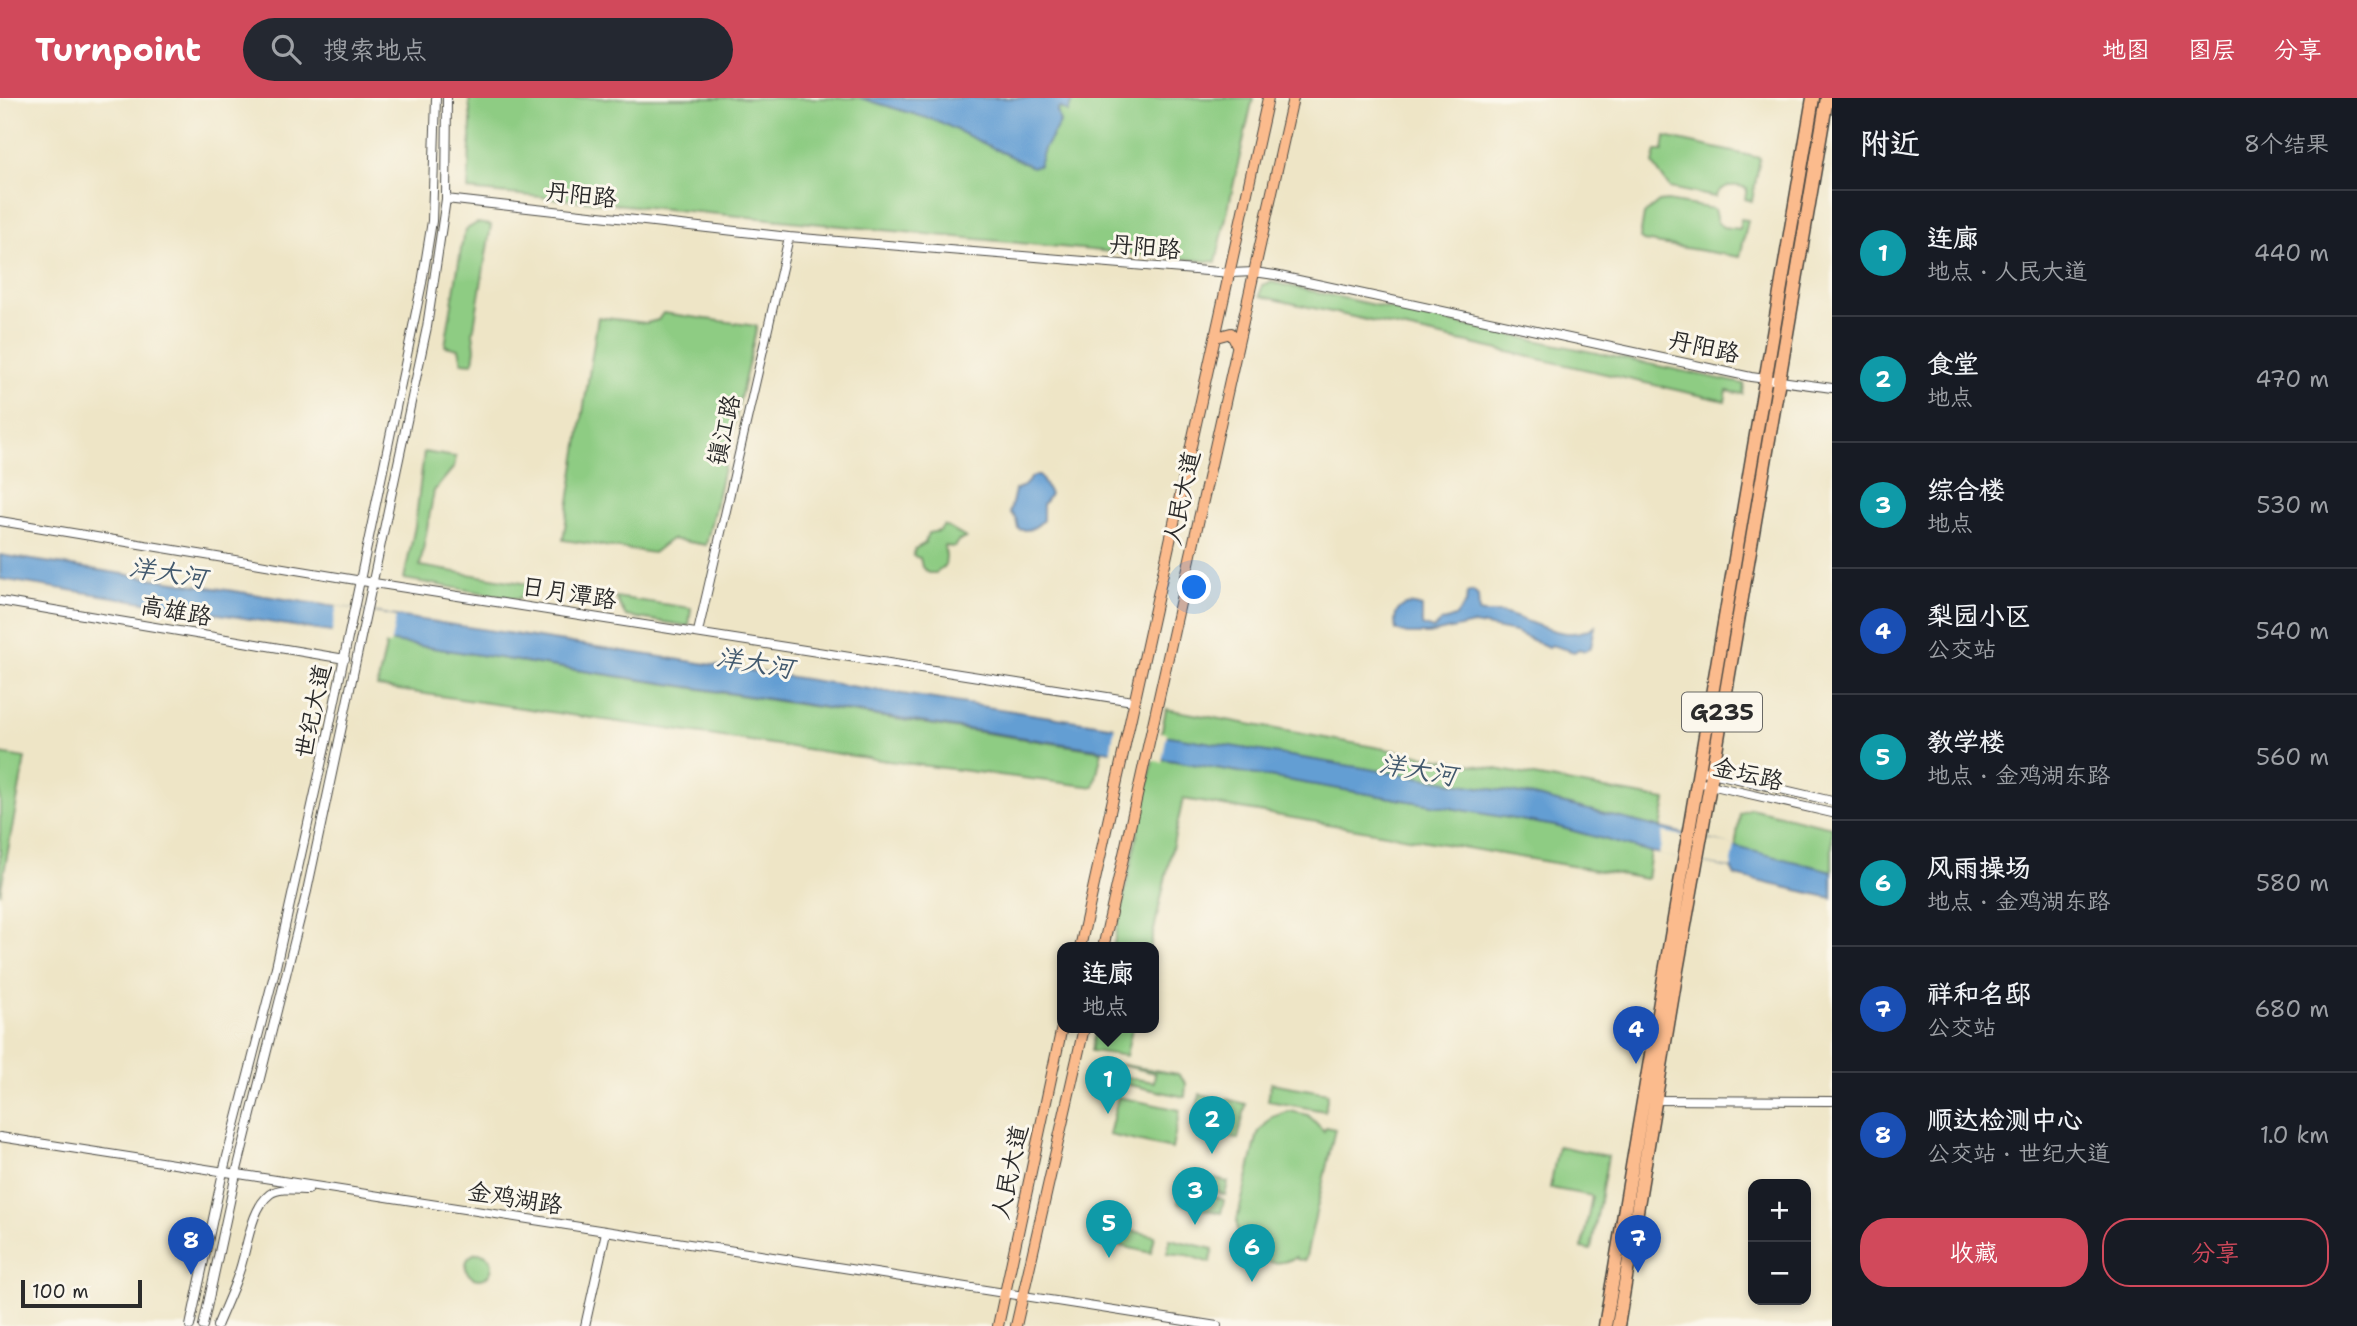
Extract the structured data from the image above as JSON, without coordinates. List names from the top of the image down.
{
  "streets": {
    "highway": ["G235"],
    "main road": ["人民大道"],
    "street": [
      "丹阳路",
      "镇江路",
      "日月潭路",
      "高雄路",
      "世纪大道",
      "金坛路",
      "金鸡湖路"
    ]
  },
  "crossings": [
    ["丹阳路", "镇江路"],
    ["丹阳路", "人民大道"],
    ["丹阳路", "世纪大道"],
    ["丹阳路", "G235"],
    ["镇江路", "日月潭路"],
    ["人民大道", "日月潭路"],
    ["人民大道", "金鸡湖路"],
    ["日月潭路", "世纪大道"],
    ["高雄路", "世纪大道"],
    ["世纪大道", "金鸡湖路"],
    ["G235", "金坛路"]
  ],
  "water": ["洋大河"],
  "scale_bar": "100 m",
  "page": {
    "header": "Turnpoint",
    "search": "搜索地点",
    "nav": ["地图", "图层", "分享"],
    "heading": ["附近", "8个结果"],
    "list": [
      {
        "mark": "1",
        "name": "连廊",
        "note": "地点 · 人民大道",
        "value": "440 m"
      },
      {
        "mark": "2",
        "name": "食堂",
        "note": "地点",
        "value": "470 m"
      },
      {
        "mark": "3",
        "name": "综合楼",
        "note": "地点",
        "value": "530 m"
      },
      {
        "mark": "4",
        "name": "梨园小区",
        "note": "公交站",
        "value": "540 m"
      },
      {
        "mark": "5",
        "name": "教学楼",
        "note": "地点 · 金鸡湖东路",
        "value": "560 m"
      },
      {
        "mark": "6",
        "name": "风雨操场",
        "note": "地点 · 金鸡湖东路",
        "value": "580 m"
      },
      {
        "mark": "7",
        "name": "祥和名邸",
        "note": "公交站",
        "value": "680 m"
      },
      {
        "mark": "8",
        "name": "顺达检测中心",
        "note": "公交站 · 世纪大道",
        "value": "1.0 km"
      }
    ],
    "popup": ["连廊", "地点"],
    "pins": [
      "4",
      "1",
      "2",
      "3",
      "5",
      "7",
      "8",
      "6"
    ],
    "map_buttons": ["+", "−"],
    "buttons": ["收藏", "分享"],
    "scale": "100 m"
  }
}
